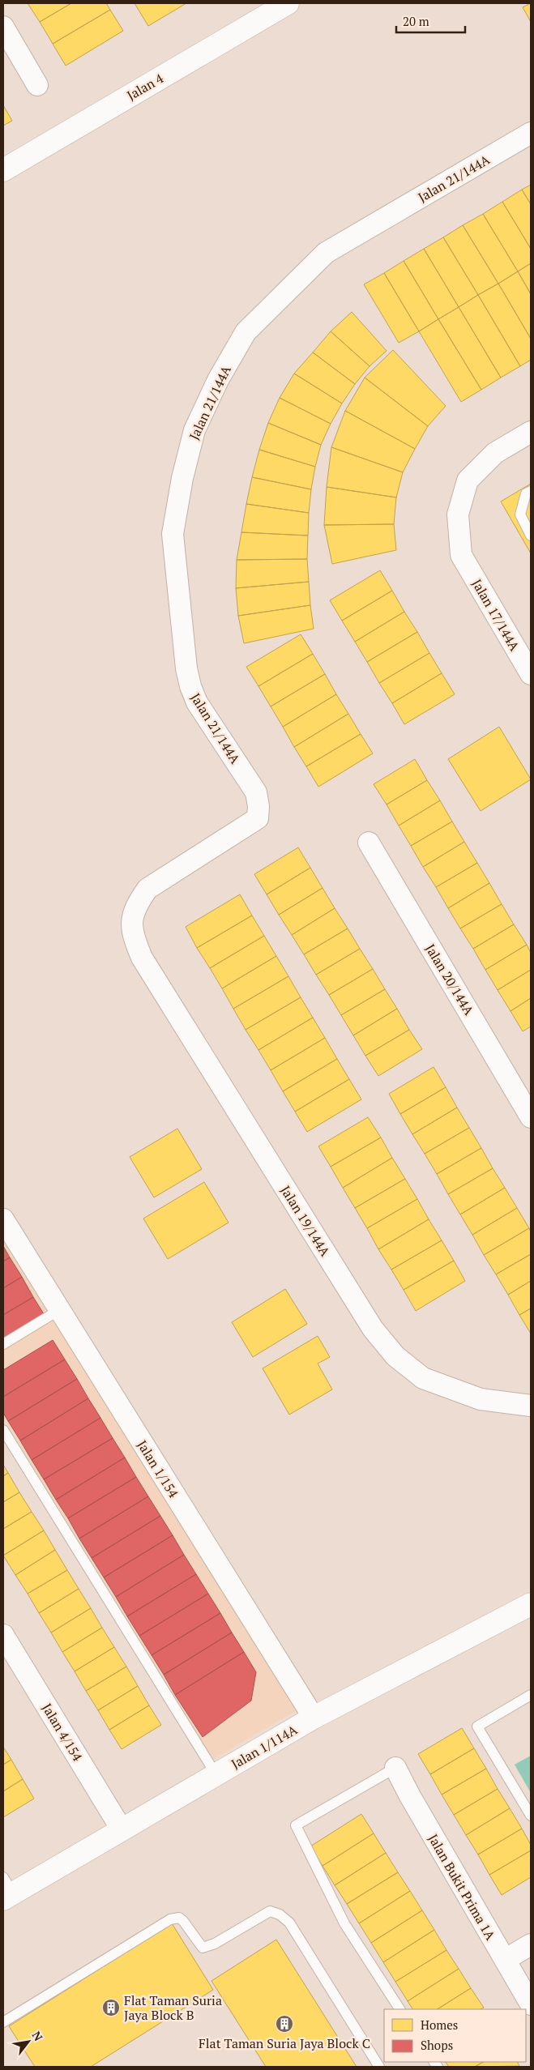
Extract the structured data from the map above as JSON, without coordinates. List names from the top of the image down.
{
  "streets": {
    "street": [
      "Jalan 4",
      "Jalan 21/144A",
      "Jalan 17/144A",
      "Jalan 20/144A",
      "Jalan 19/144A",
      "Jalan 1/154",
      "Jalan 4/154",
      "Jalan 1/114A",
      "Jalan Bukit Prima 1A"
    ]
  },
  "crossings": [
    ["Jalan 21/144A", "Jalan 19/144A"],
    ["Jalan 1/154", "Jalan 1/114A"],
    ["Jalan 4/154", "Jalan 1/114A"]
  ],
  "places": {
    "building": ["Flat Taman Suria Jaya Block B", "Flat Taman Suria Jaya Block C"]
  },
  "legend": ["Homes", "Shops"],
  "scale_bar": "20 m",
  "north": "top right"
}
